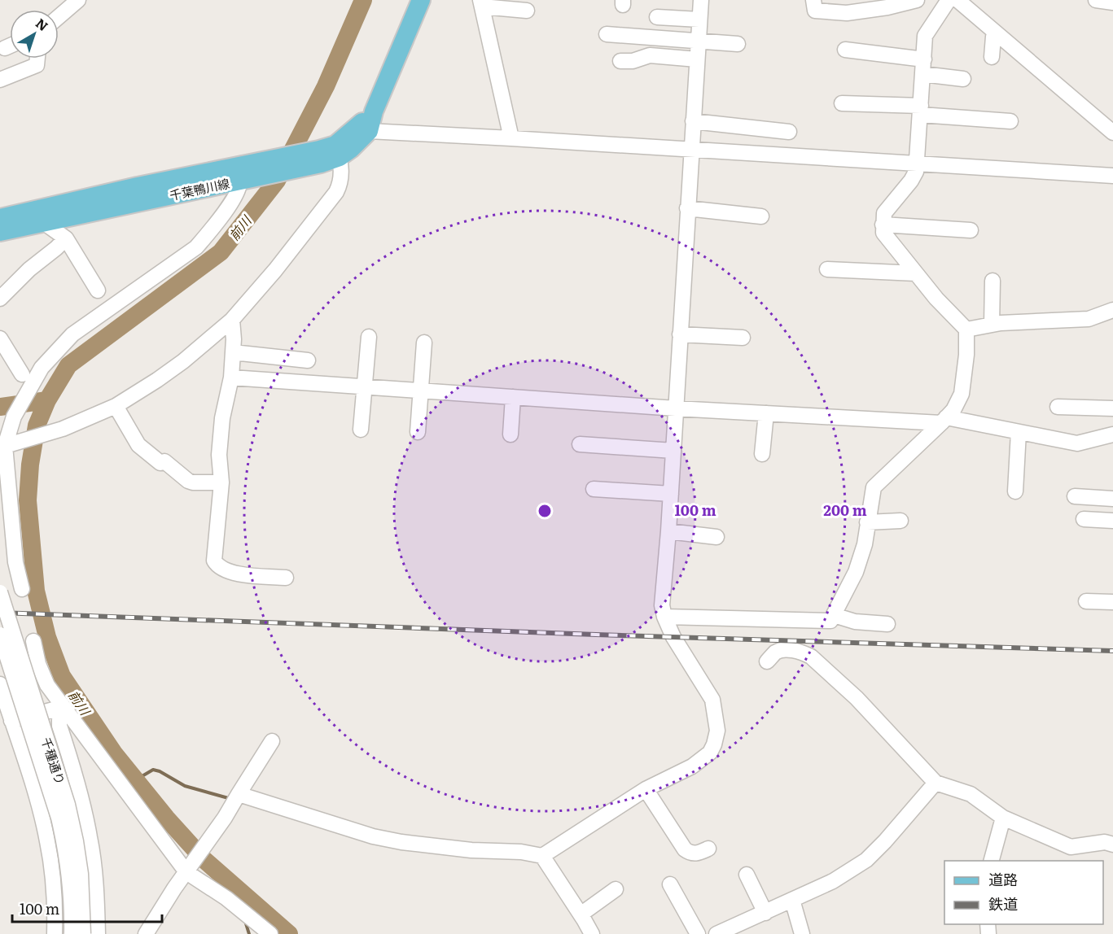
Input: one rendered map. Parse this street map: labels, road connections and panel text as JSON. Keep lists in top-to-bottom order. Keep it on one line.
{"streets":{"main road":["千葉鴨川線"],"street":["千種通り"]},"water":["前川"],"legend":["道路","鉄道"],"scale_bar":"100 m","north":"top right","rings":["100 m","200 m"]}
